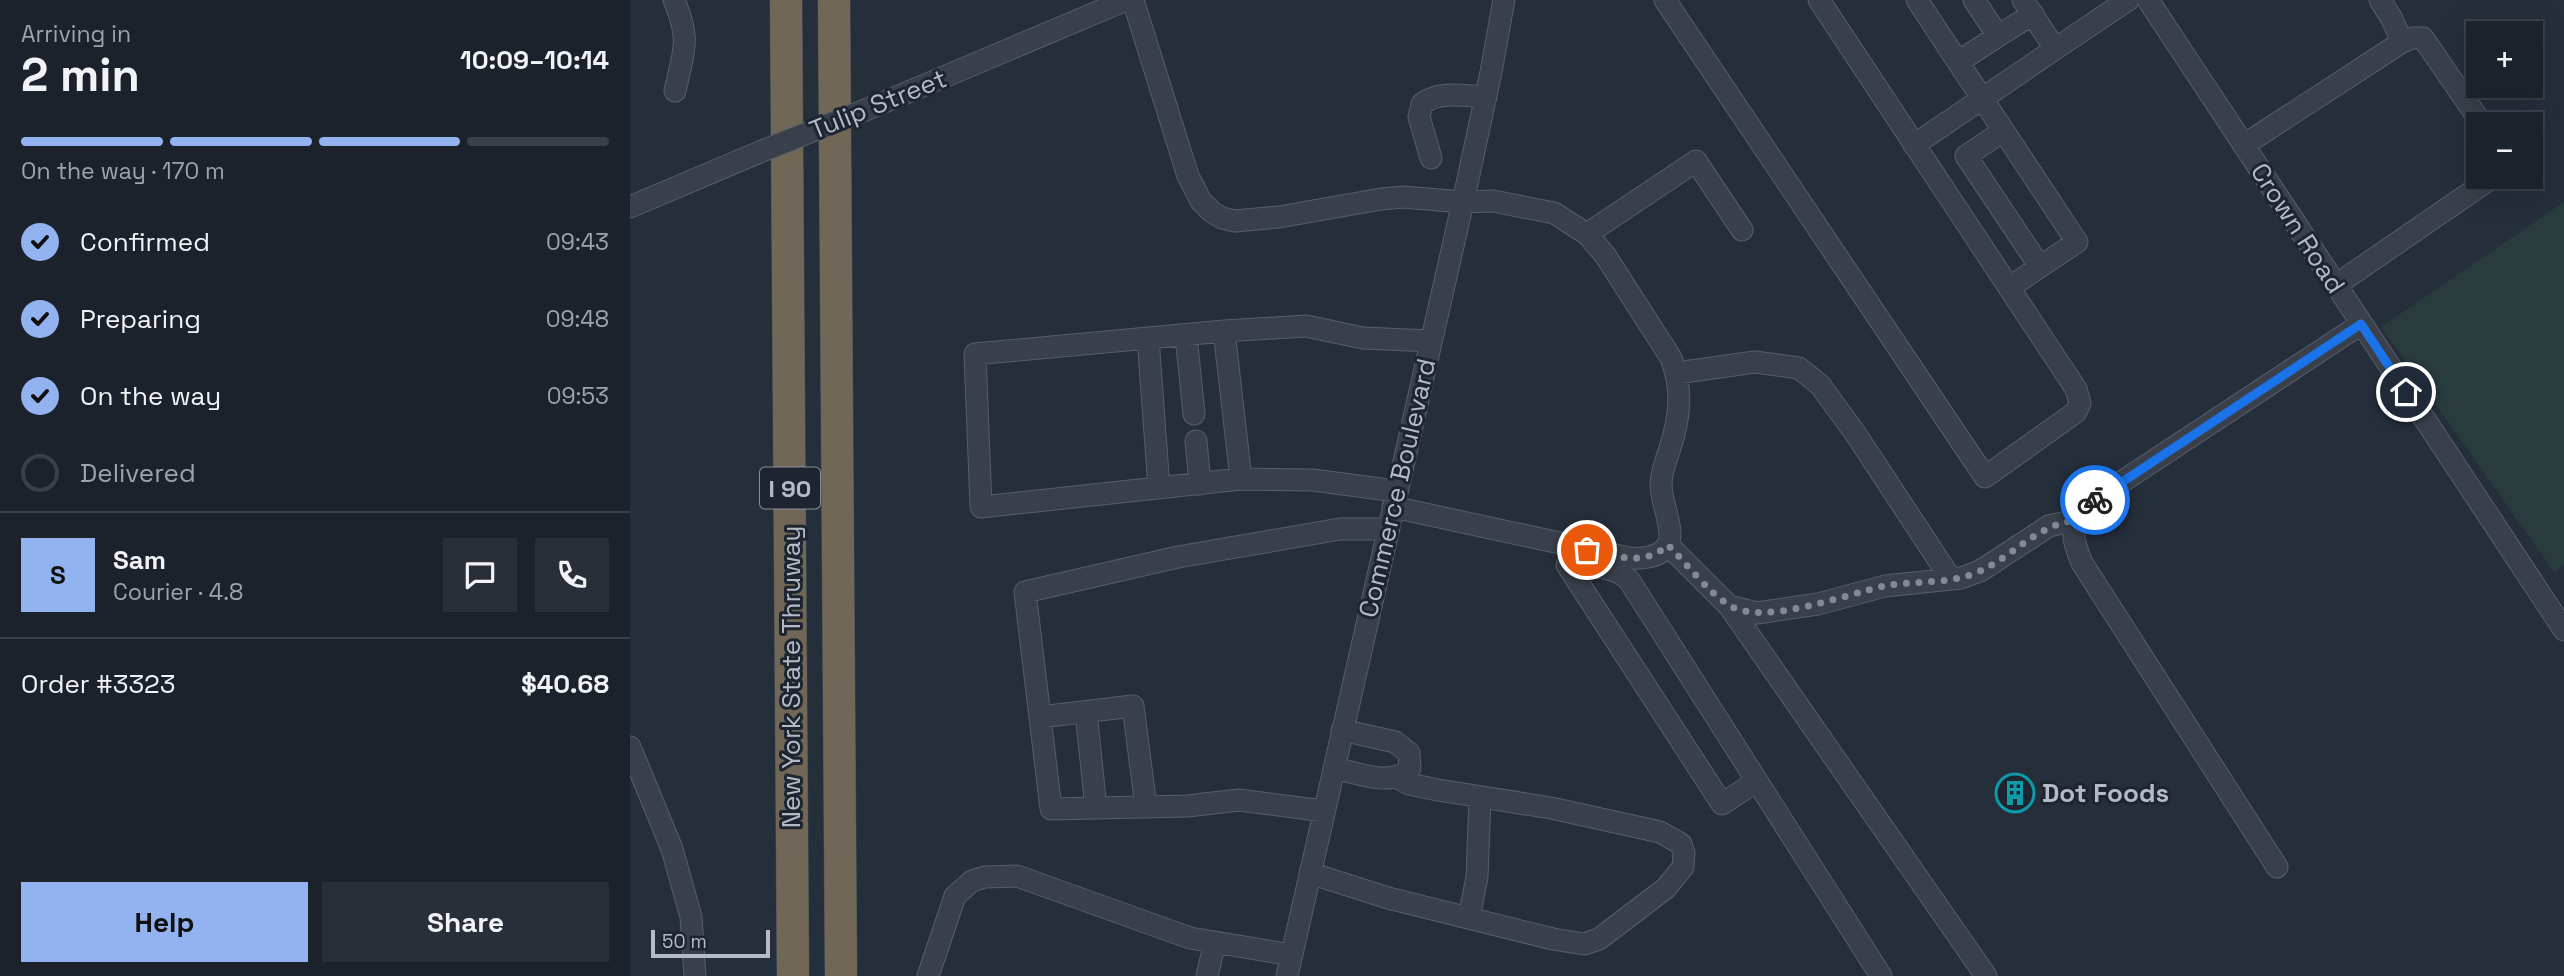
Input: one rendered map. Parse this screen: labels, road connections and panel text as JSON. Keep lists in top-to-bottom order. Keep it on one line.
{"streets":{"highway":["I 90","New York State Thruway"],"street":["Tulip Street","Crown Road","Commerce Boulevard"]},"places":{"building":["Dot Foods"]},"scale_bar":"50 m","page":{"heading":["2 min","Arriving in","10:09–10:14"],"panel":["Sam","Courier · 4.8","Order #3323","$40.68"],"map_buttons":["+","−"],"bar":"On the way · 170 m","list":[["Confirmed","09:43"],["Preparing","09:48"],["On the way","09:53"],"Delivered"],"round":"S","buttons":["Help","Share"],"scale":"50 m"}}
